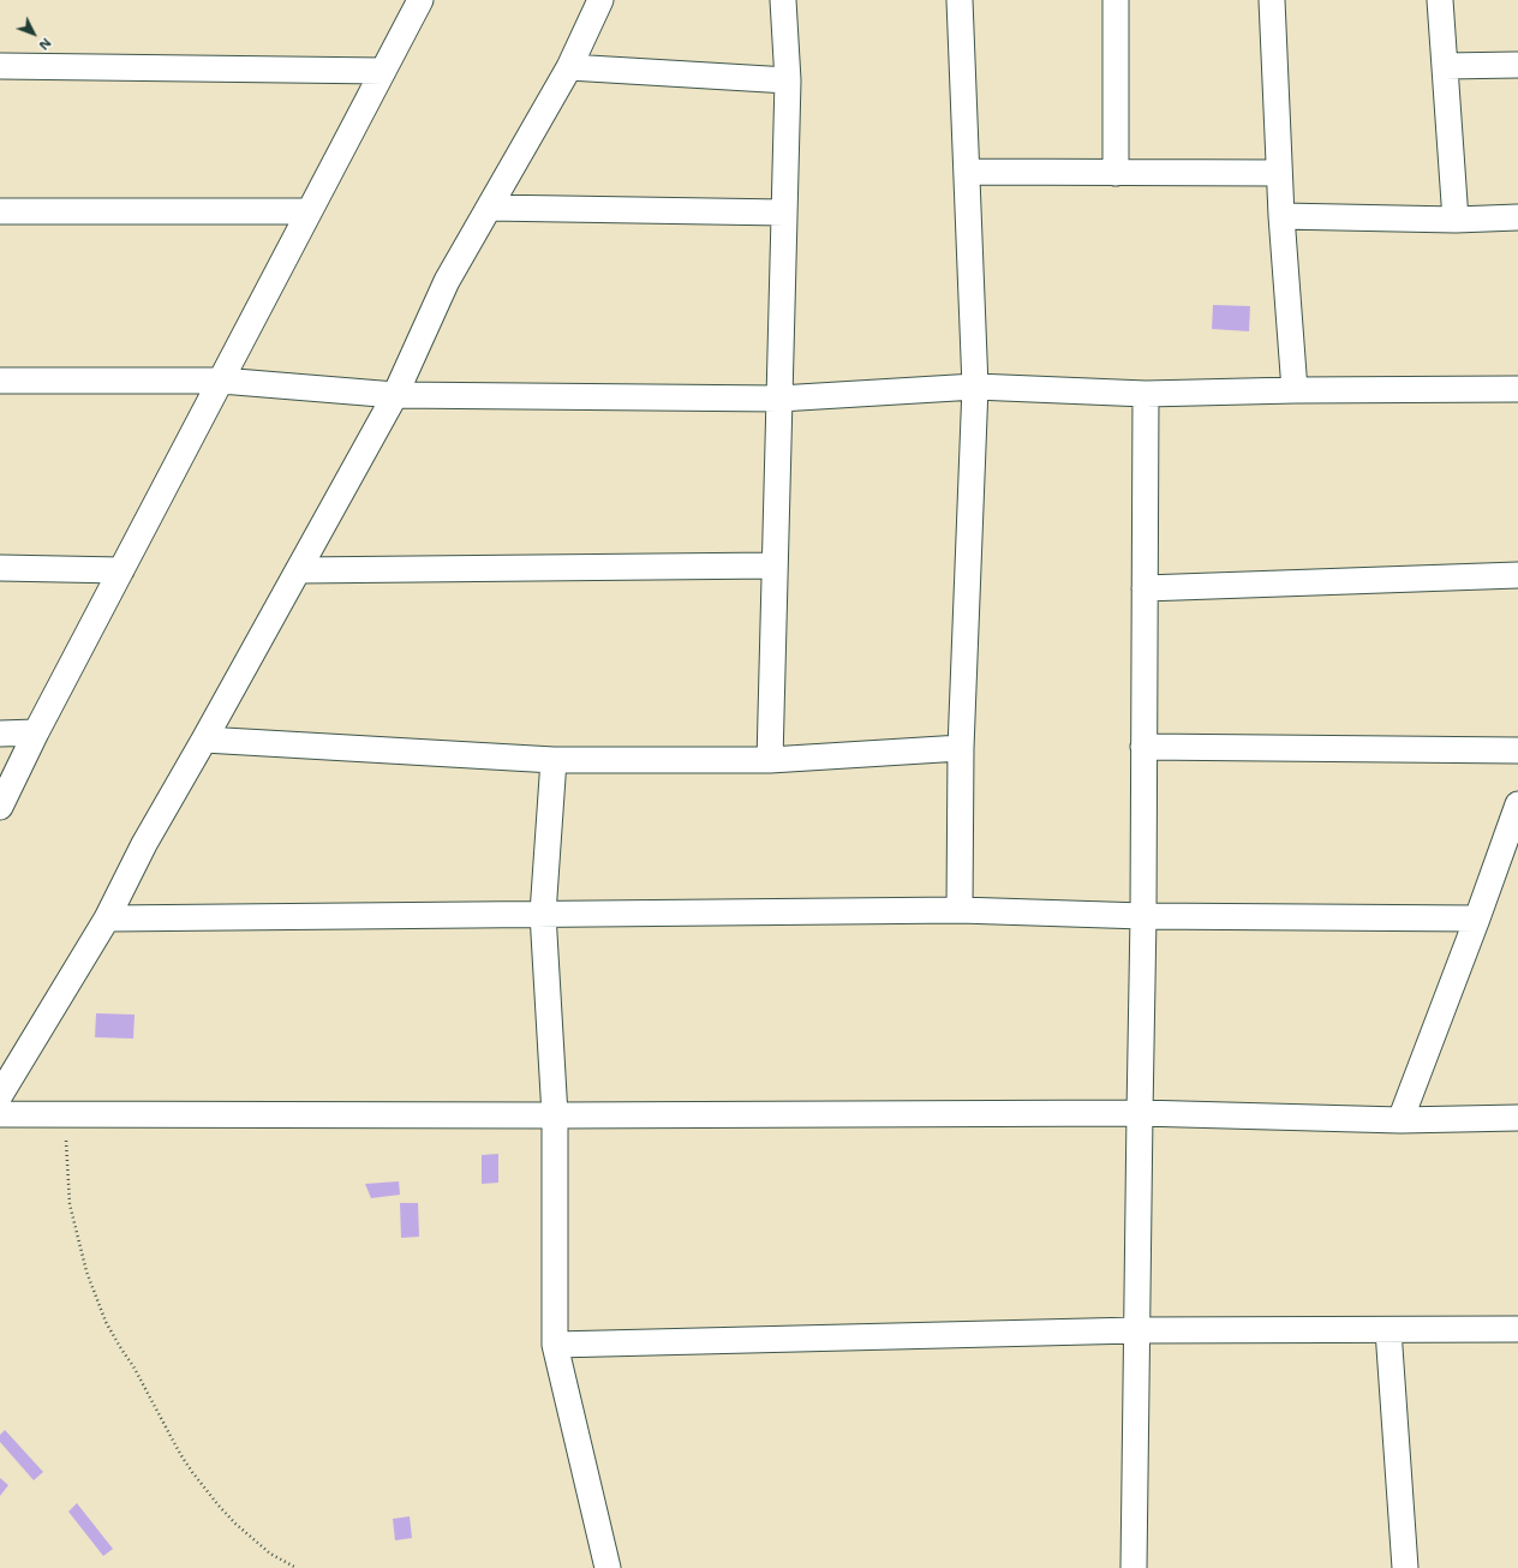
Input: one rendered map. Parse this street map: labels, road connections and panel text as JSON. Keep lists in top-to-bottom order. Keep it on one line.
{"north":"bottom right"}
